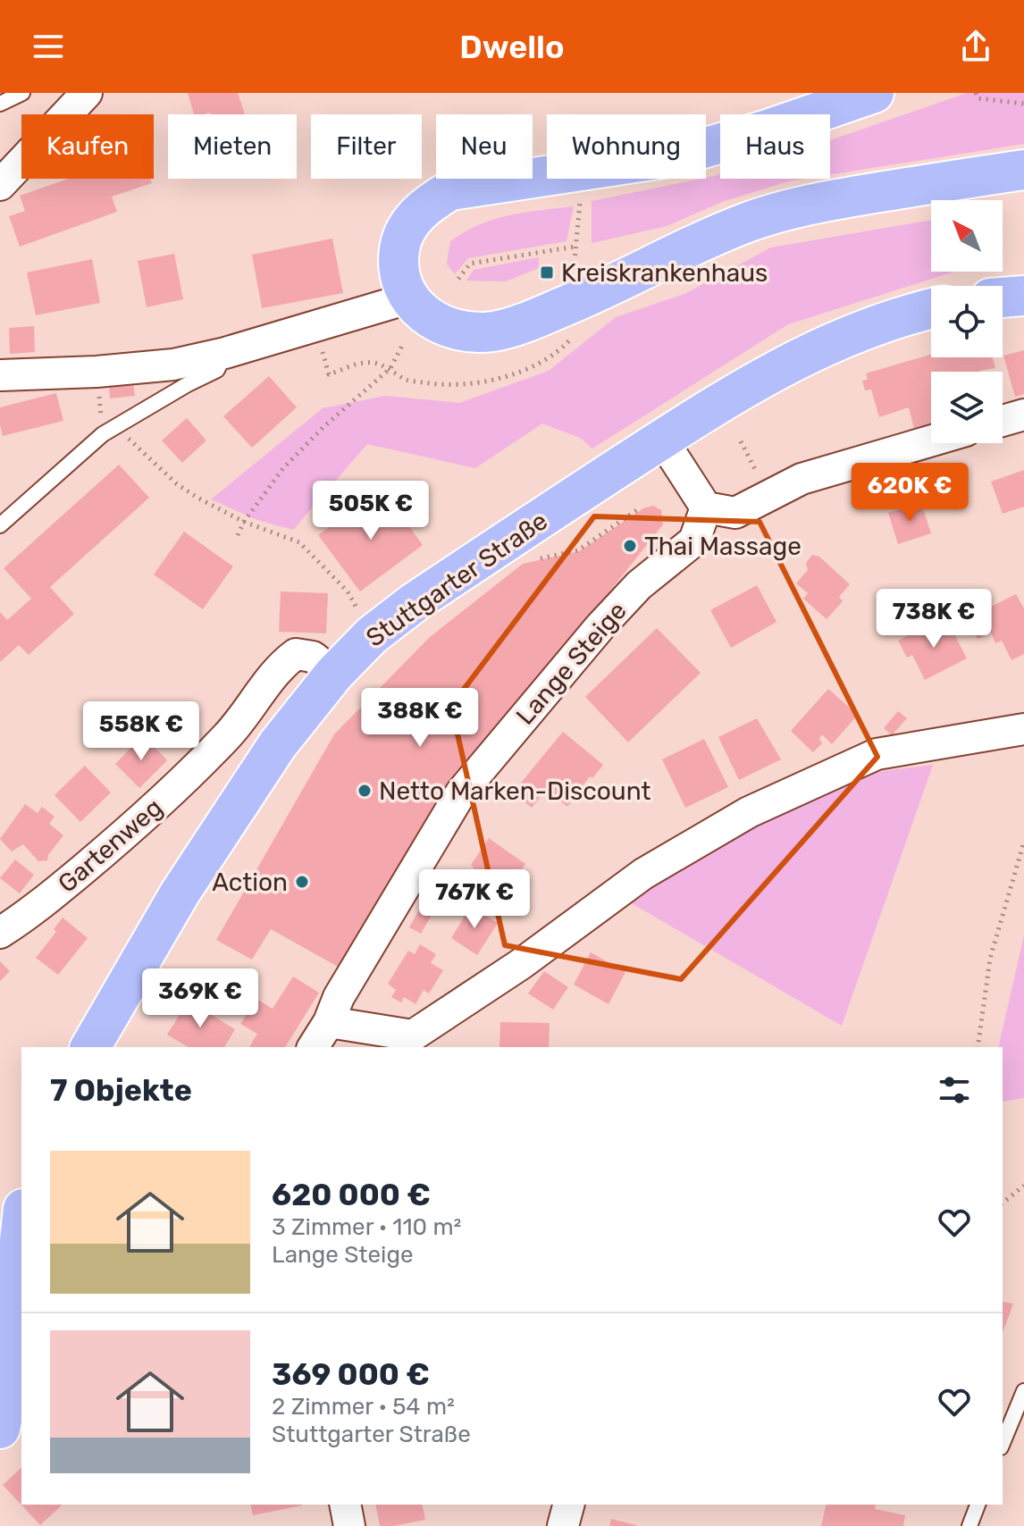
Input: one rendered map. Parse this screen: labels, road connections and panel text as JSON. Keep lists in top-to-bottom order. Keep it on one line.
{"streets":{"main road":["Stuttgarter Straße"],"street":["Lange Steige","Gartenweg"]},"crossings":[["Stuttgarter Straße","Gartenweg"]],"places":{"transit":["Kreiskrankenhaus"],"other":["Thai Massage","Netto Marken-Discount","Action"]},"north":"top left","page":{"header":"Dwello","chip":["Kaufen","Mieten","Filter","Neu","Wohnung","Haus"],"price":["620K €","505K €","738K €","388K €","558K €","767K €","369K €"],"heading":"7 Objekte","list":[{"name":"620 000 €","note":"3 Zimmer · 110 m² · Lange Steige"},{"name":"369 000 €","note":"2 Zimmer · 54 m² · Stuttgarter Straße"}]}}
